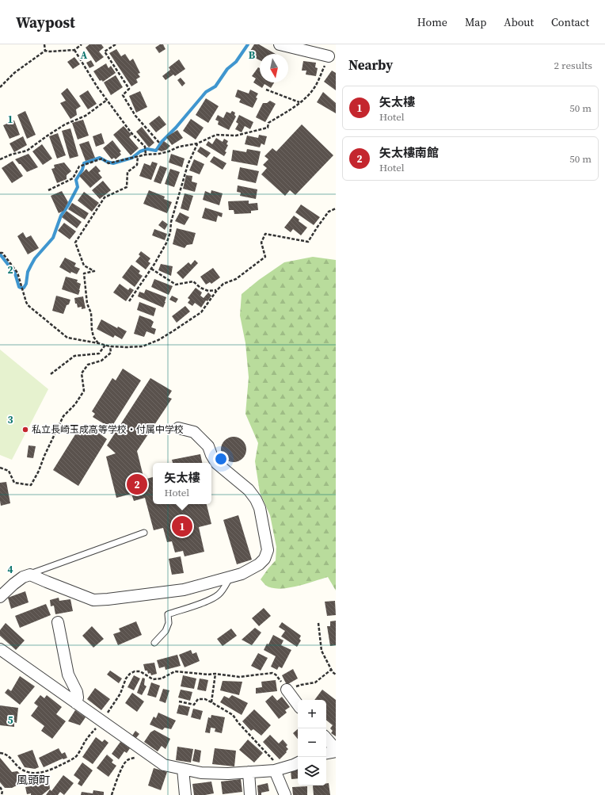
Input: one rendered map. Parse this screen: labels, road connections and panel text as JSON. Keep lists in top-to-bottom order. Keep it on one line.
{"districts":["風頭町"],"places":["私立長崎玉成高等学校・付属中学校"],"north":"bottom","page":{"header":"Waypost","nav":["Home","Map","About","Contact"],"heading":["Nearby","2 results"],"list":[{"mark":"1","name":"矢太樓","note":"Hotel","value":"50 m"},{"mark":"2","name":"矢太樓南館","note":"Hotel","value":"50 m"}],"popup":["矢太樓","Hotel"],"pins":["2","1"],"map_buttons":["+","−"]},"grid":{"columns":["A","B"],"rows":["1","2","3","4","5"]}}
